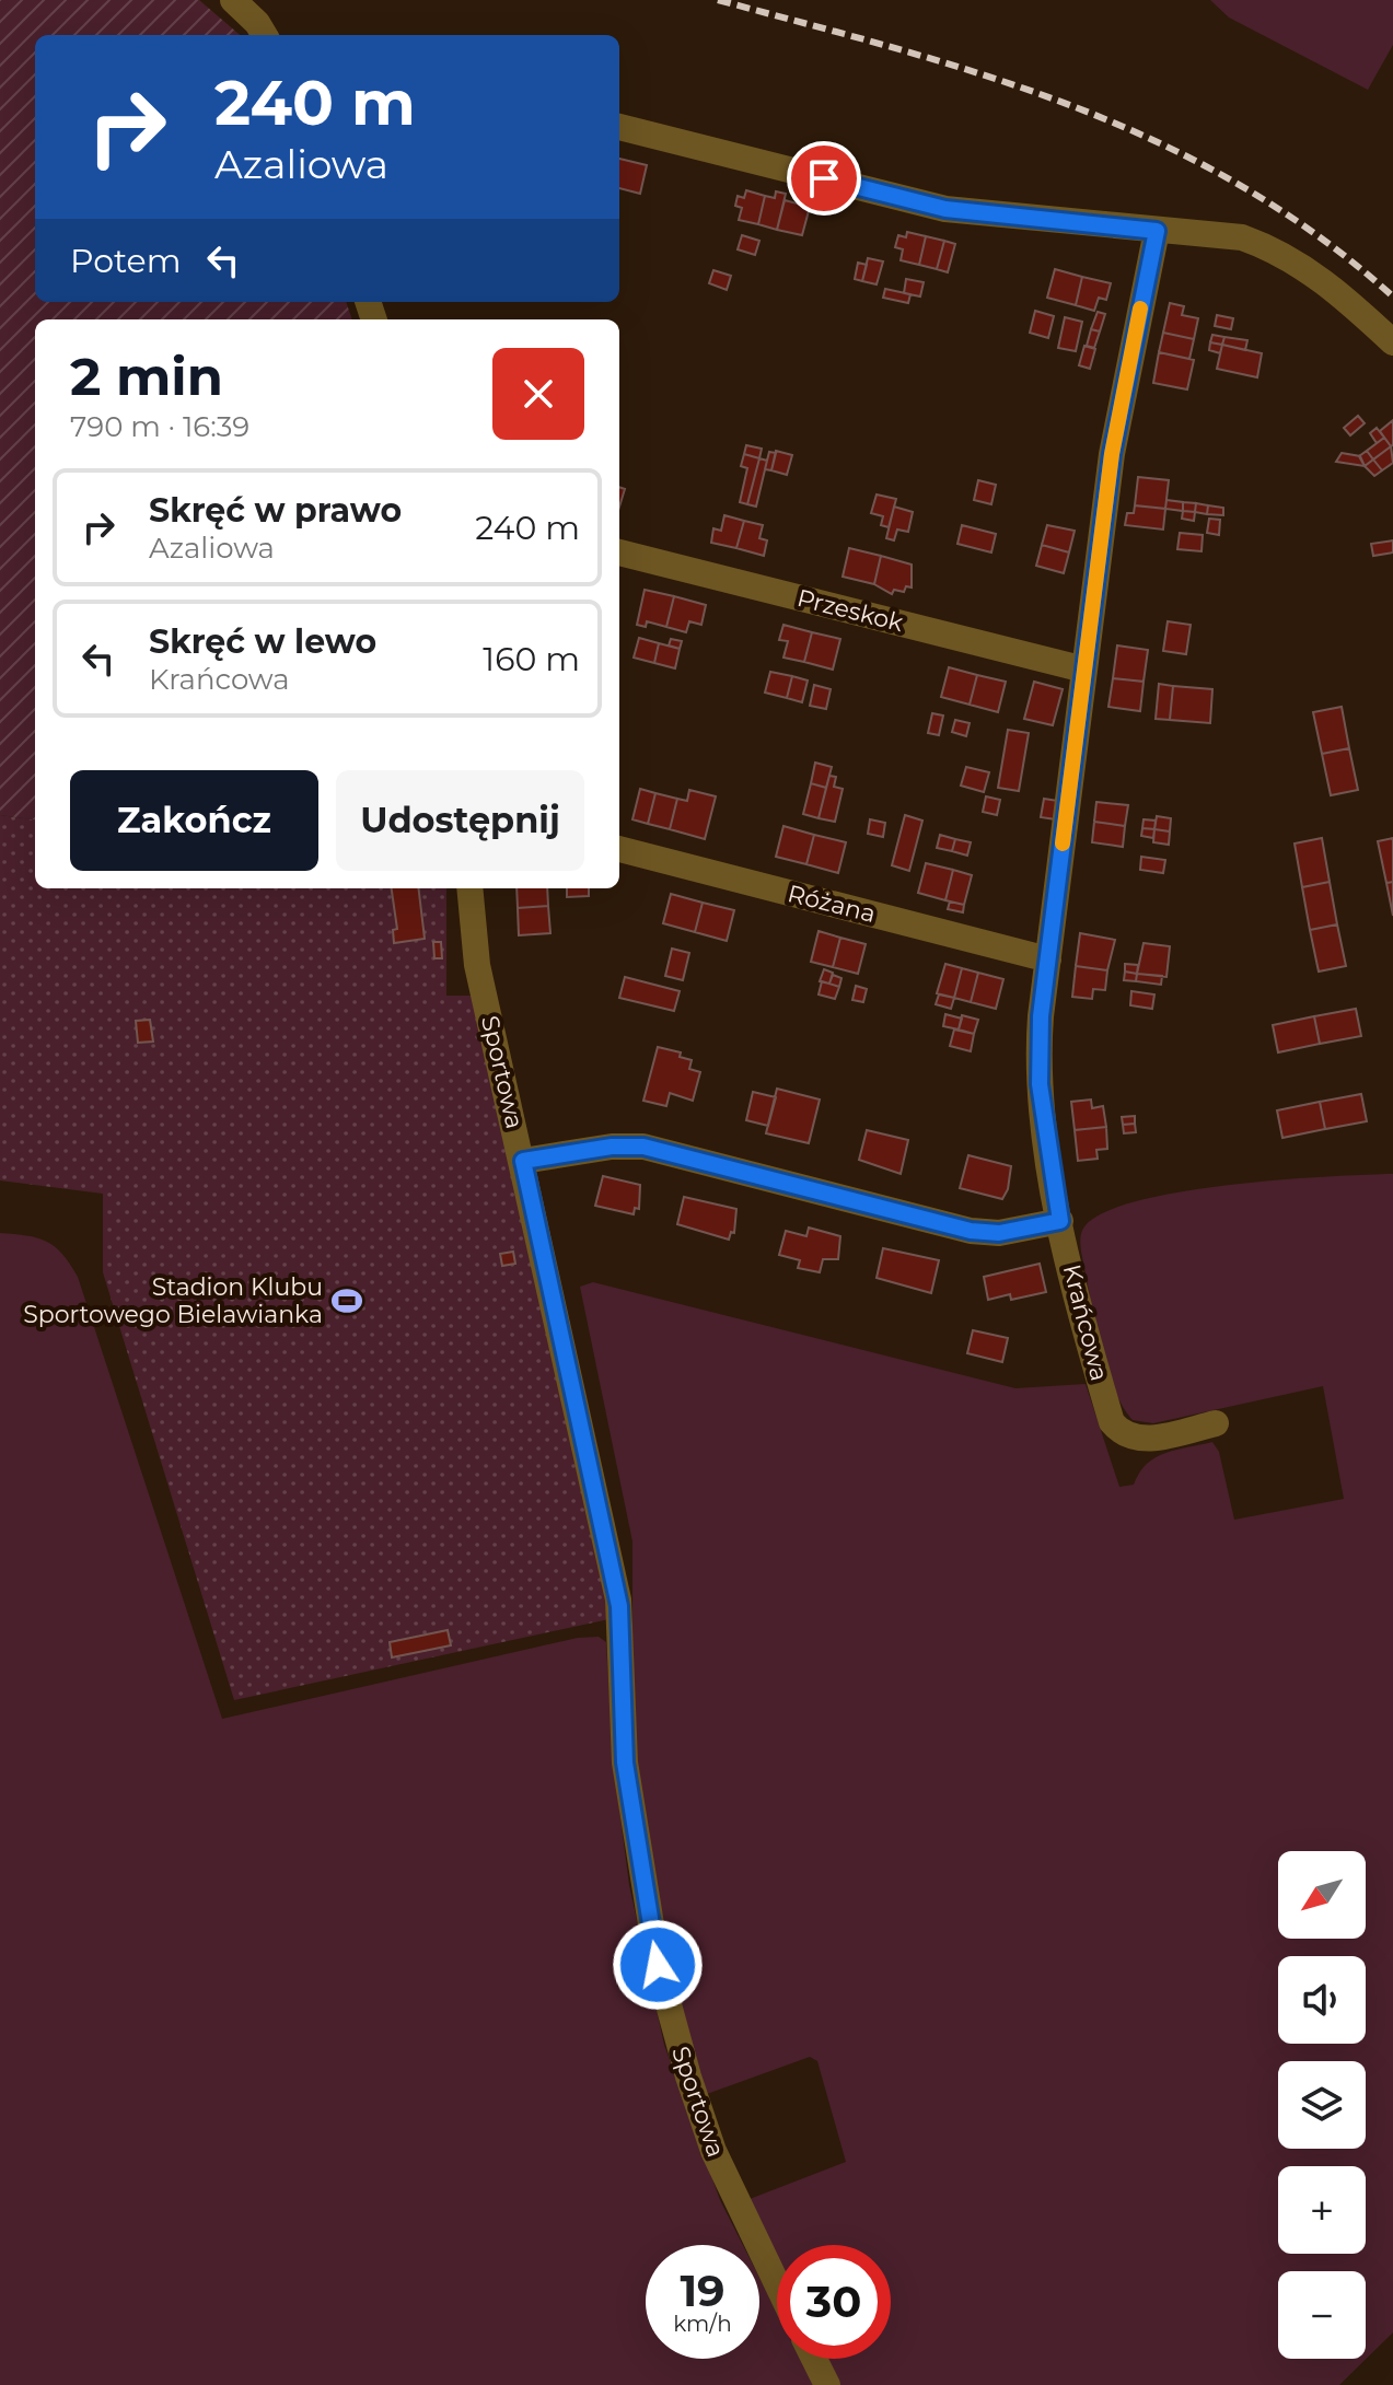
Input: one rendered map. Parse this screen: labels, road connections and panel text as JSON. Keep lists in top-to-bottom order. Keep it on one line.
{"streets":{"street":["Przeskok","Różana","Sportowa","Krańcowa"]},"crossings":[["Przeskok","Krańcowa"],["Różana","Krańcowa"]],"places":{"sports":["Stadion Klubu Sportowego Bielawianka"]},"north":"bottom left","page":{"turn":["240 m","Azaliowa"],"then":"Potem","heading":["2 min","790 m · 16:39"],"list":[{"name":"Skręć w prawo","note":"Azaliowa","value":"240 m"},{"name":"Skręć w lewo","note":"Krańcowa","value":"160 m"}],"buttons":["Zakończ","Udostępnij"],"map_buttons":["+","−"],"speed":"19 km/h","limit":"30"}}
